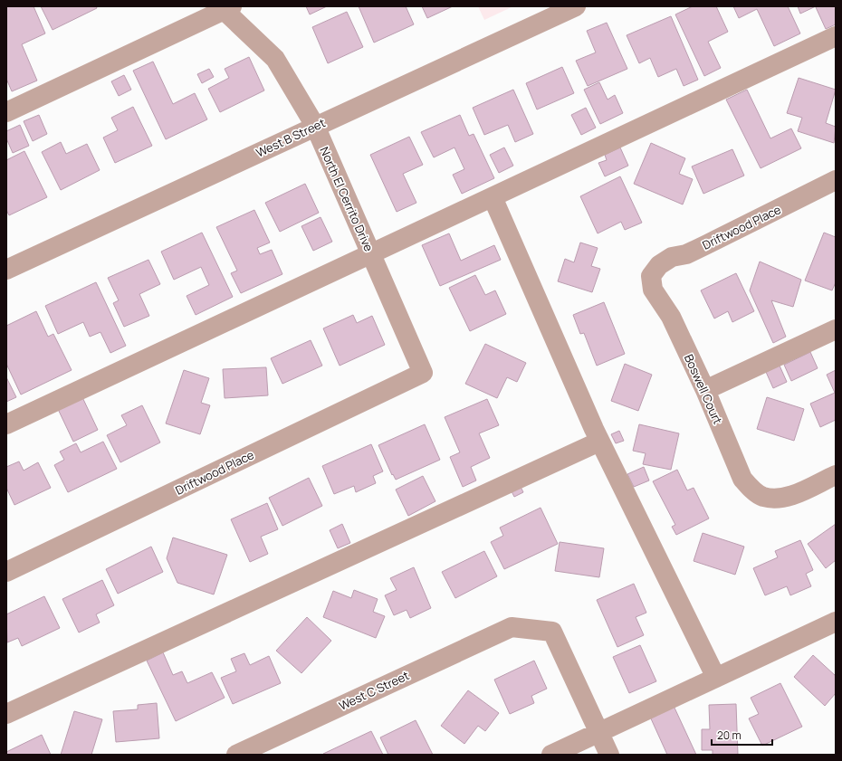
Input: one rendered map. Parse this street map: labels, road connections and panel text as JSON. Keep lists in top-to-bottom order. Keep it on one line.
{"streets":{"street":["West B Street","North El Cerrito Drive","Driftwood Place","Boswell Court","West C Street"]},"crossings":[["West B Street","North El Cerrito Drive"],["North El Cerrito Drive","Driftwood Place"],["Driftwood Place","Boswell Court"]],"scale_bar":"20 m"}
